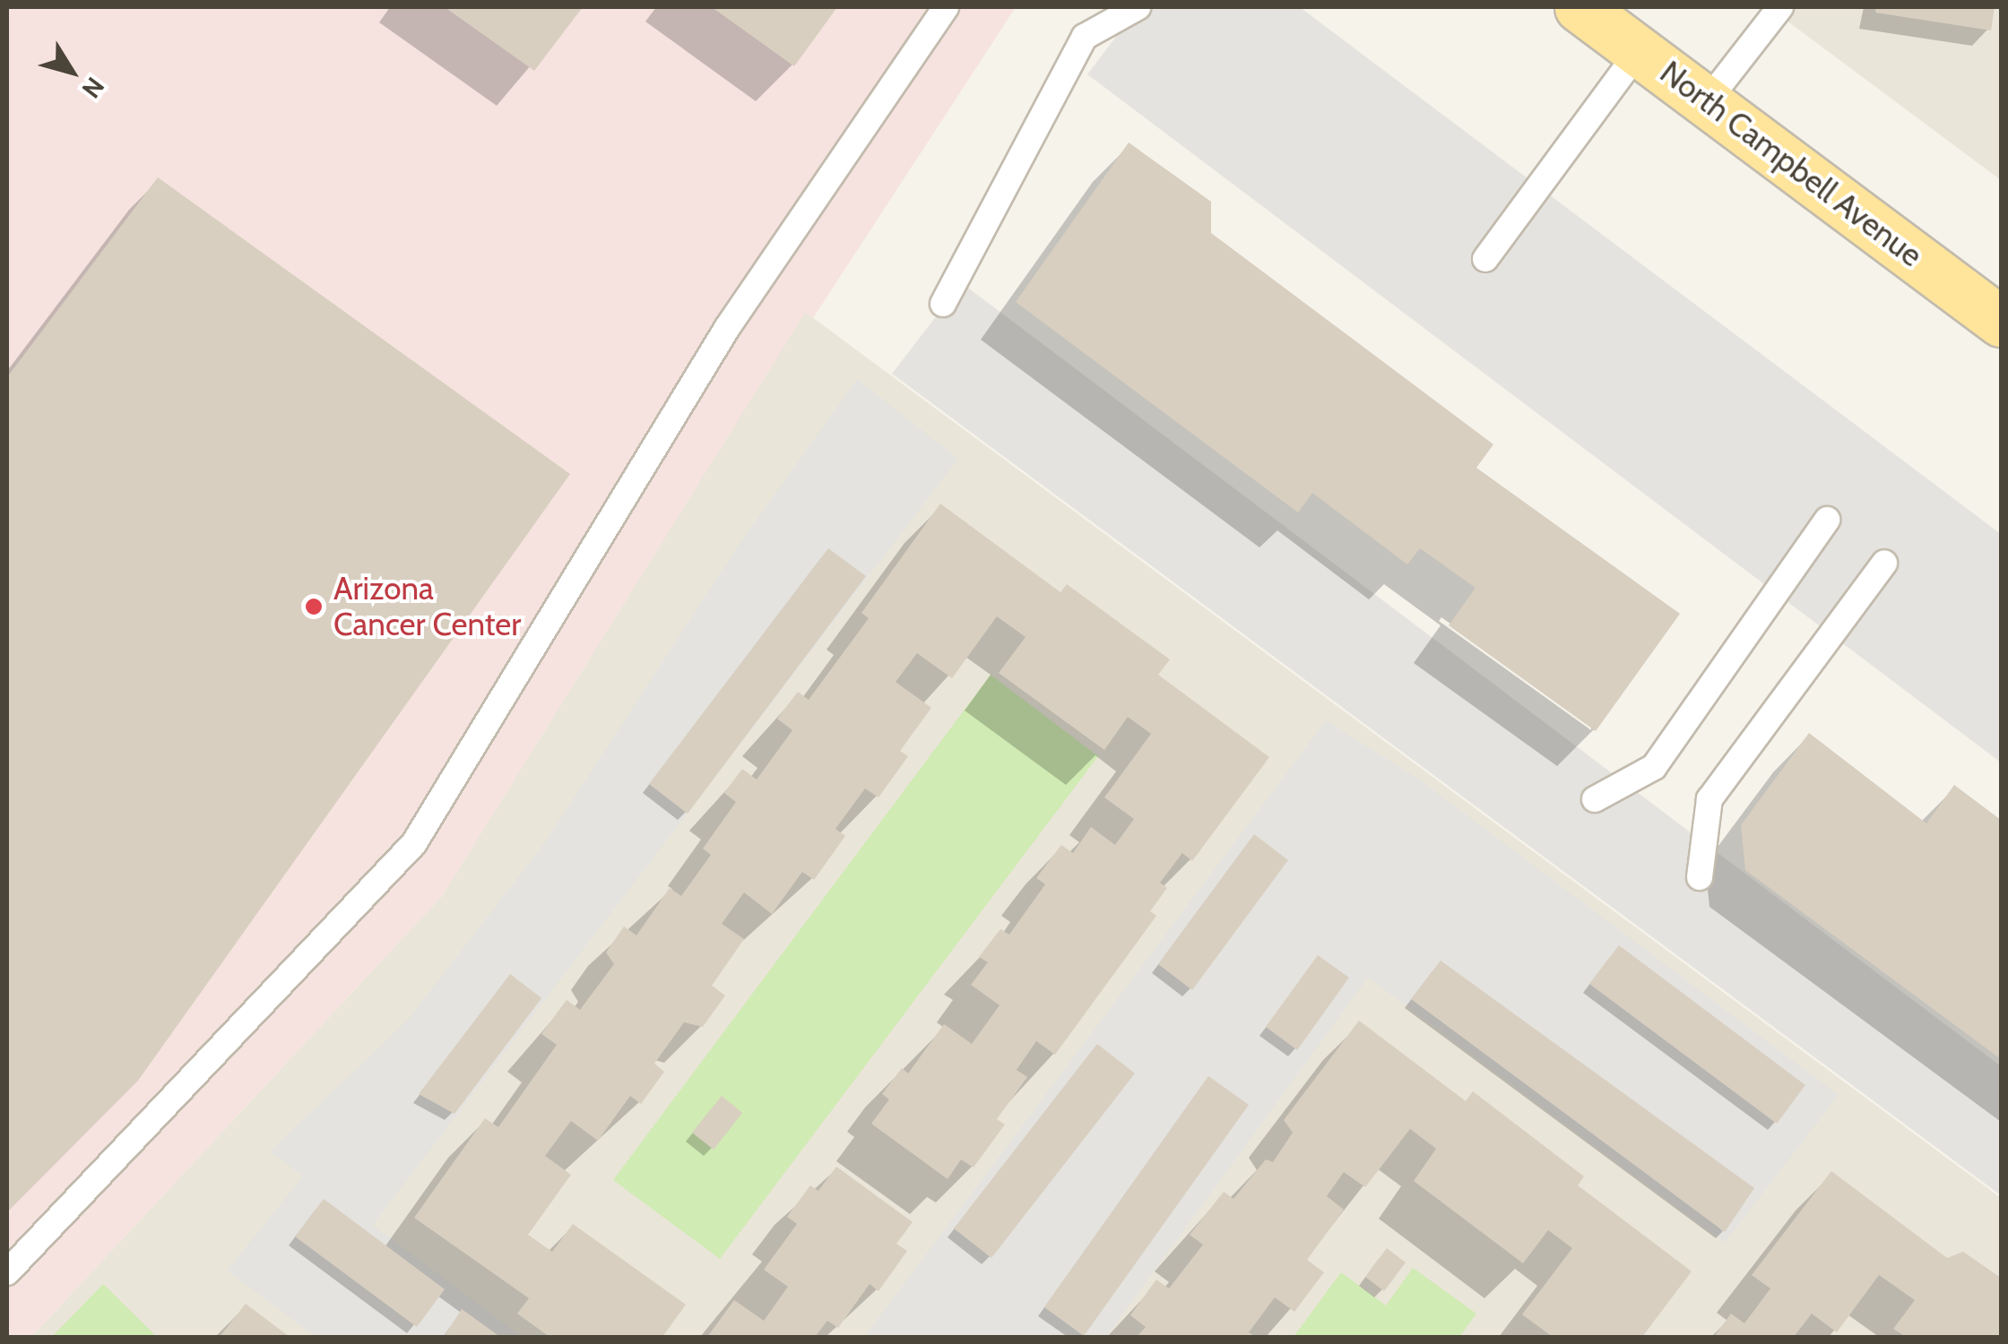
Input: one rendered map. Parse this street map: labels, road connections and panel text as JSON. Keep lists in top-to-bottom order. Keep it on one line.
{"streets":{"main road":["North Campbell Avenue"]},"places":["Arizona Cancer Center"],"north":"bottom right"}
